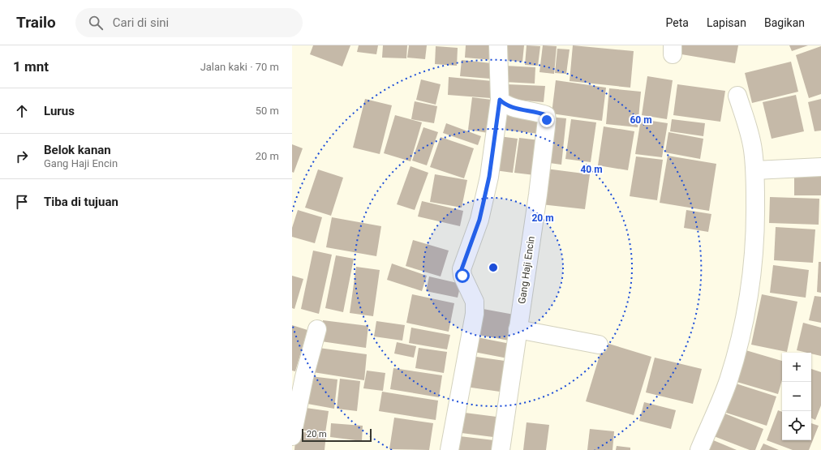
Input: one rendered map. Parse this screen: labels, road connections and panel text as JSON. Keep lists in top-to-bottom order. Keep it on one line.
{"streets":{"street":["Gang Haji Encin"]},"scale_bar":"20 m","page":{"header":"Trailo","search":"Cari di sini","nav":["Peta","Lapisan","Bagikan"],"heading":["1 mnt","Jalan kaki · 70 m"],"list":[["Lurus","50 m"],["Belok kanan","Gang Haji Encin","20 m"],"Tiba di tujuan"],"map_buttons":["+","−"],"scale":"20 m"},"rings":["60 m","40 m","20 m"]}
